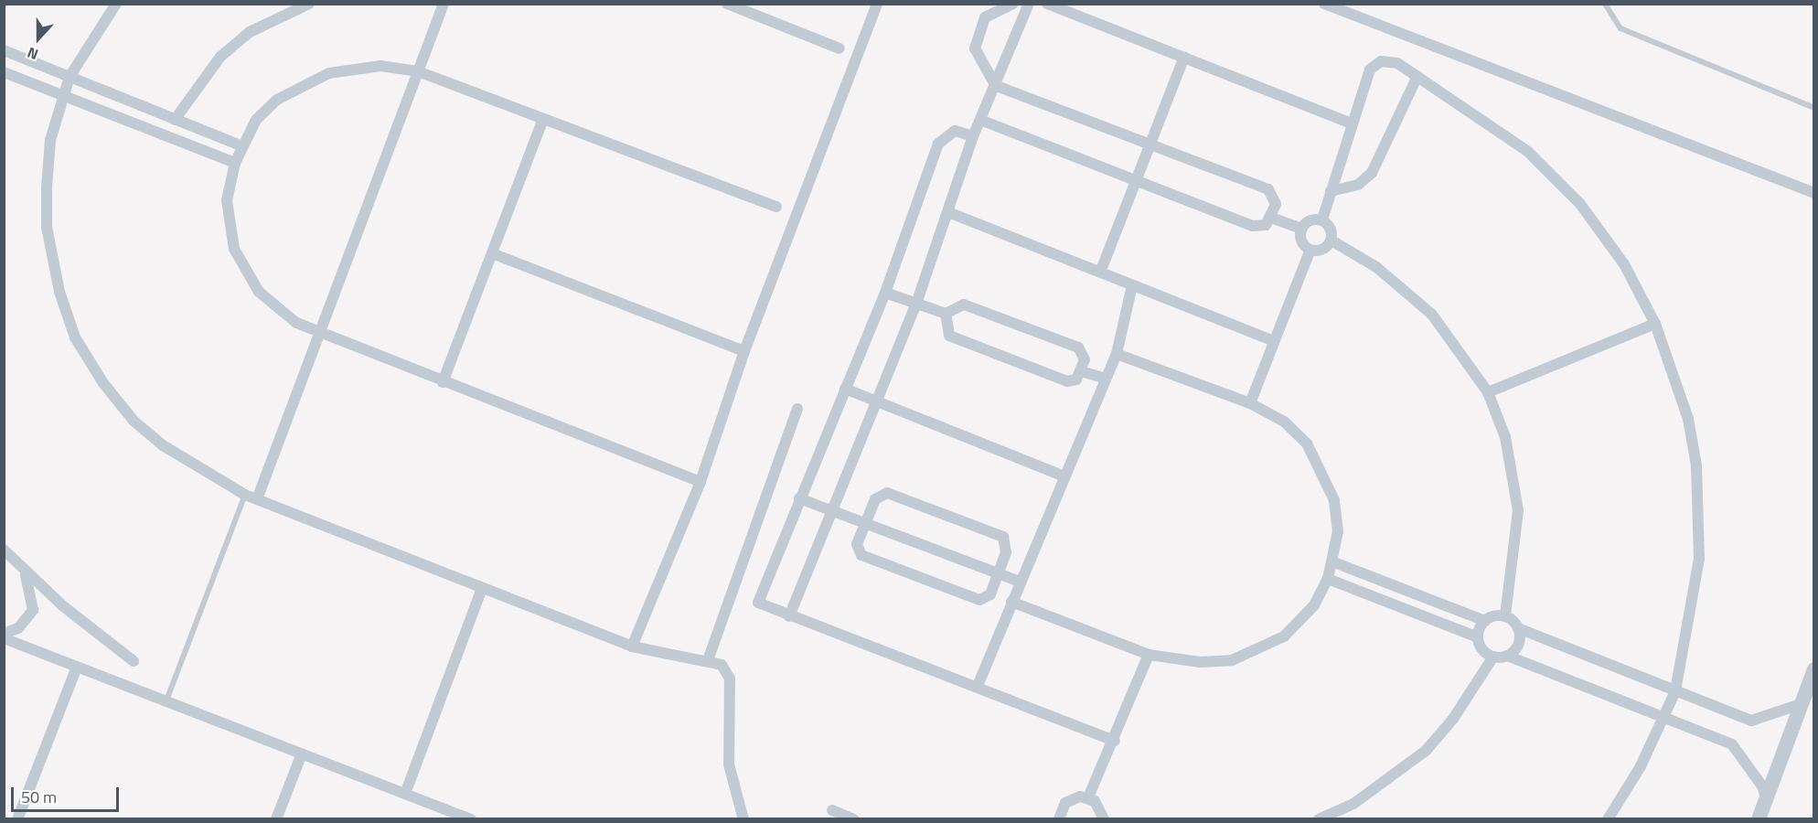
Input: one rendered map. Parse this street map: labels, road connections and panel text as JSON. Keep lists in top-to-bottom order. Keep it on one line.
{"scale_bar":"50 m","north":"bottom"}
